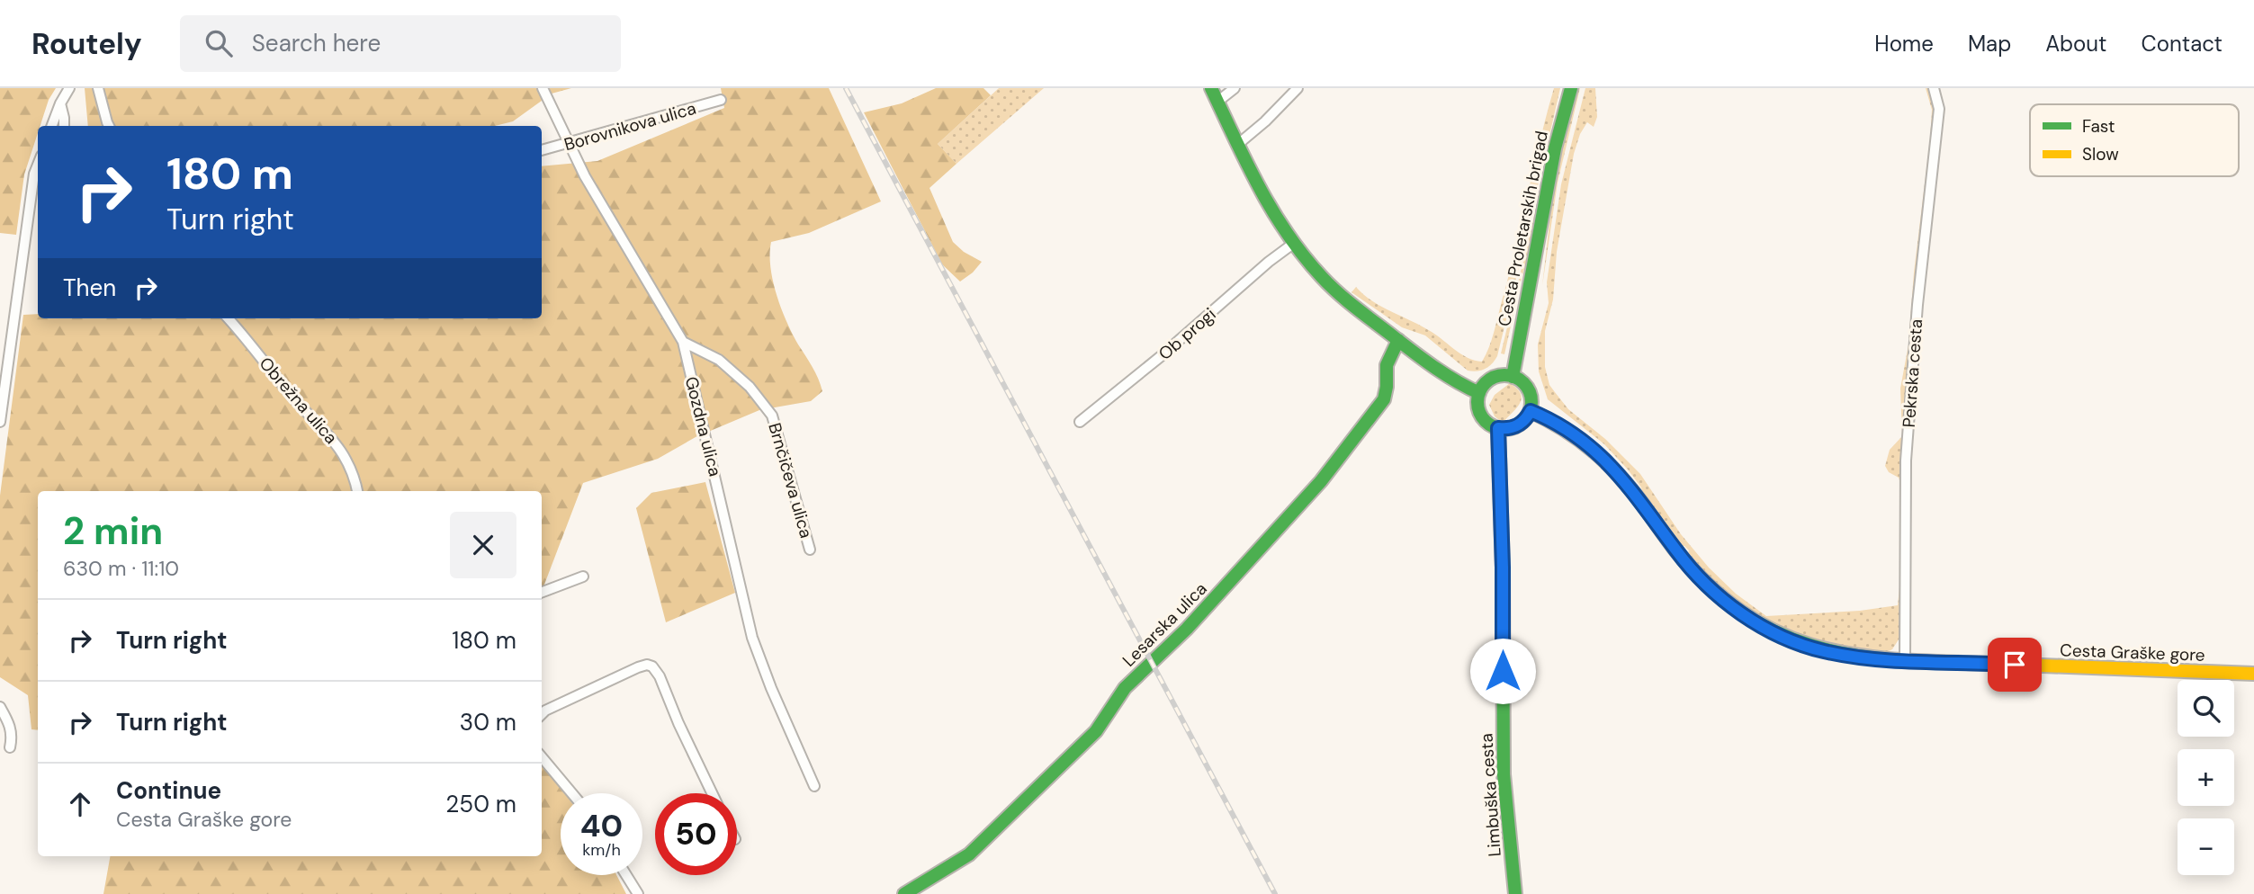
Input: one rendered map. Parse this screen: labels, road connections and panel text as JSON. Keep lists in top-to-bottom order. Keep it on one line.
{"streets":{"street":["Borovnikova ulica","Cesta Proletarskih brigad","Ob progi","Pekrska cesta","Obrežna ulica","Gozdna ulica","Brnčičeva ulica","Lesarska ulica","Cesta Graške gore","Limbuška cesta"]},"crossings":[["Borovnikova ulica","Gozdna ulica"],["Cesta Proletarskih brigad","Cesta Graške gore"],["Cesta Proletarskih brigad","Limbuška cesta"],["Pekrska cesta","Cesta Graške gore"],["Gozdna ulica","Brnčičeva ulica"],["Cesta Graške gore","Limbuška cesta"]],"legend":["Fast","Slow"],"page":{"header":"Routely","search":"Search here","nav":["Home","Map","About","Contact"],"turn":["180 m","Turn right"],"then":"Then","heading":["2 min","630 m · 11:10"],"list":[{"name":"Turn right","value":"180 m"},{"name":"Turn right","value":"30 m"},{"name":"Continue","note":"Cesta Graške gore","value":"250 m"}],"map_buttons":["+","−"],"speed":"40 km/h","limit":"50"}}
